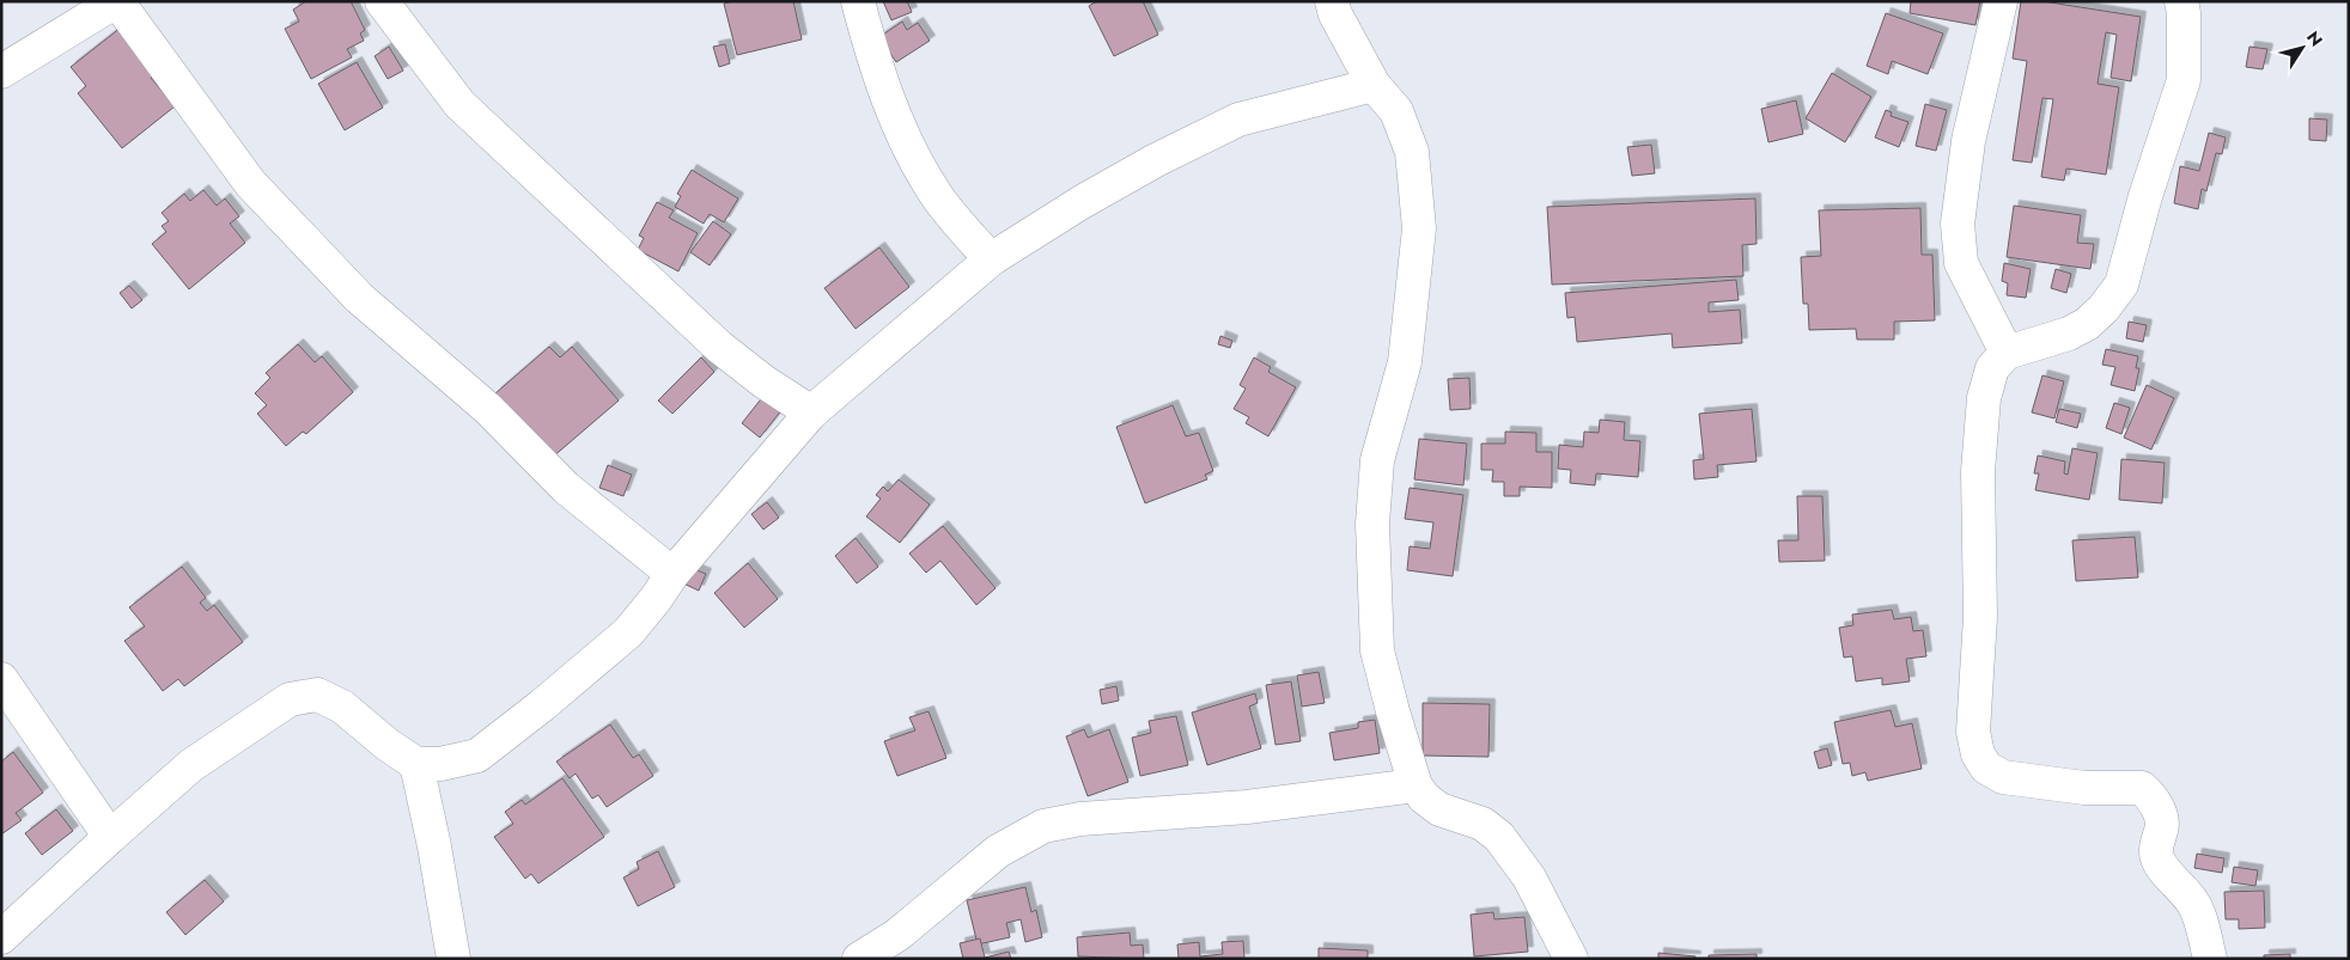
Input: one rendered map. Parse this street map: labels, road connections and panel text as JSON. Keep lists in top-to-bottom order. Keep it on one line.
{"north":"top right"}
